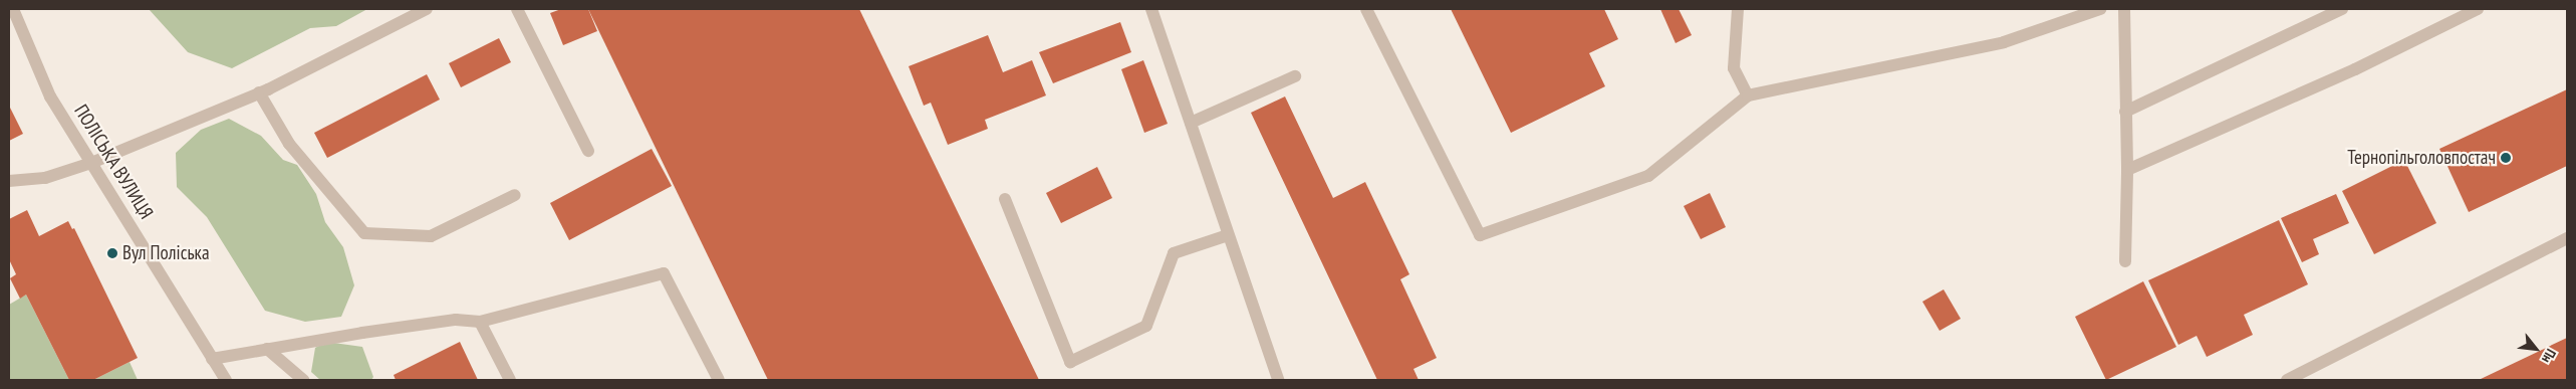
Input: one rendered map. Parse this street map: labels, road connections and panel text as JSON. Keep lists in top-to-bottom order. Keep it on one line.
{"streets":{"street":["ПОЛІСЬКА ВУЛИЦЯ"]},"places":["Тернопільголовпостач","Вул Поліська"],"north":"bottom right"}
